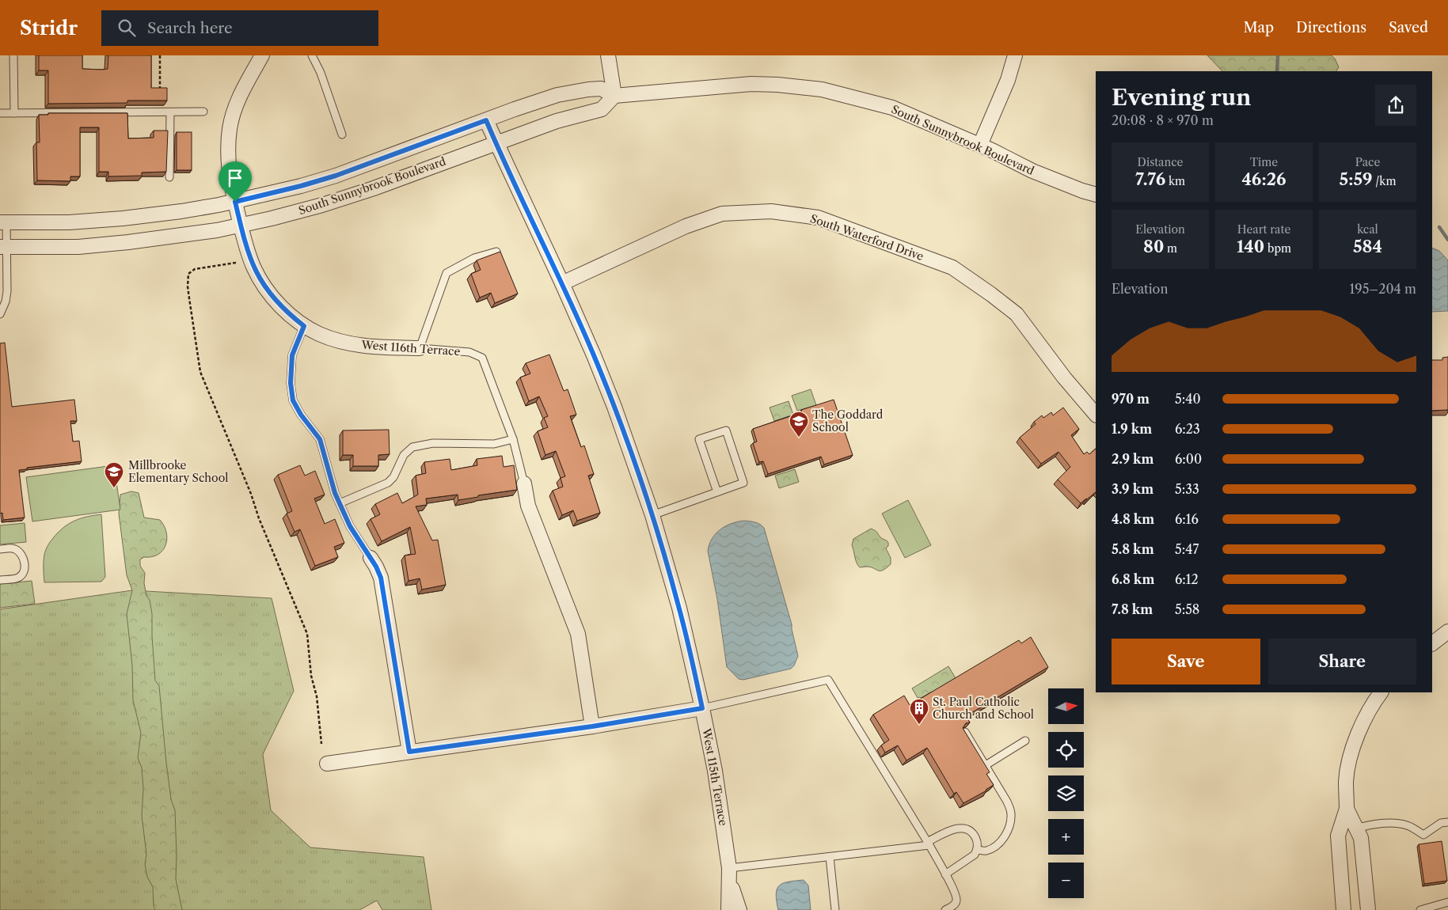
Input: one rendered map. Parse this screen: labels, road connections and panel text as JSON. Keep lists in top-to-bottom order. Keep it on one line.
{"streets":{"street":["South Sunnybrook Boulevard","South Waterford Drive","West 116th Terrace","West 115th Terrace"]},"crossings":[["South Sunnybrook Boulevard","West 116th Terrace"],["South Sunnybrook Boulevard","West 115th Terrace"],["South Waterford Drive","West 115th Terrace"]],"places":{"school or university":["The Goddard School","Millbrooke Elementary School"],"building":["St. Paul Catholic Church and School"]},"north":"right","page":{"header":"Stridr","search":"Search here","nav":["Map","Directions","Saved"],"heading":["Evening run","20:08 · 8 × 970 m"],"stats":[["Distance","7.76 km"],["Time","46:26"],["Pace","5:59 /km"],["Elevation","80 m"],["Heart rate","140 bpm"],["kcal","584"]],"chart":["Elevation","195–204 m"],"list":[{"name":"970 m","note":"5:40"},{"name":"1.9 km","note":"6:23"},{"name":"2.9 km","note":"6:00"},{"name":"3.9 km","note":"5:33"},{"name":"4.8 km","note":"6:16"},{"name":"5.8 km","note":"5:47"},{"name":"6.8 km","note":"6:12"},{"name":"7.8 km","note":"5:58"}],"buttons":["Save","Share"],"map_buttons":["+","−"]}}
